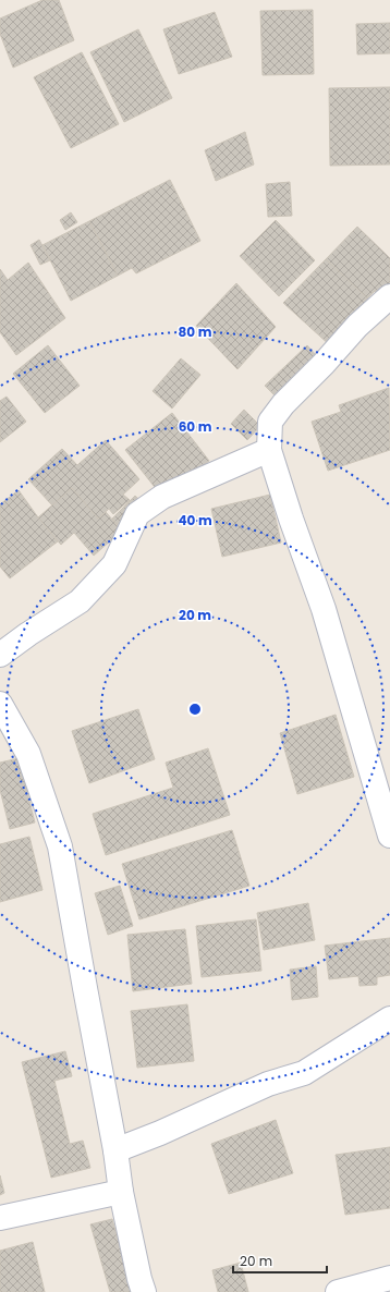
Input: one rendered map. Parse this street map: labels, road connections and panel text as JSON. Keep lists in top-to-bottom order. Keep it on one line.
{"scale_bar":"20 m","rings":["80 m","60 m","40 m","20 m"]}
